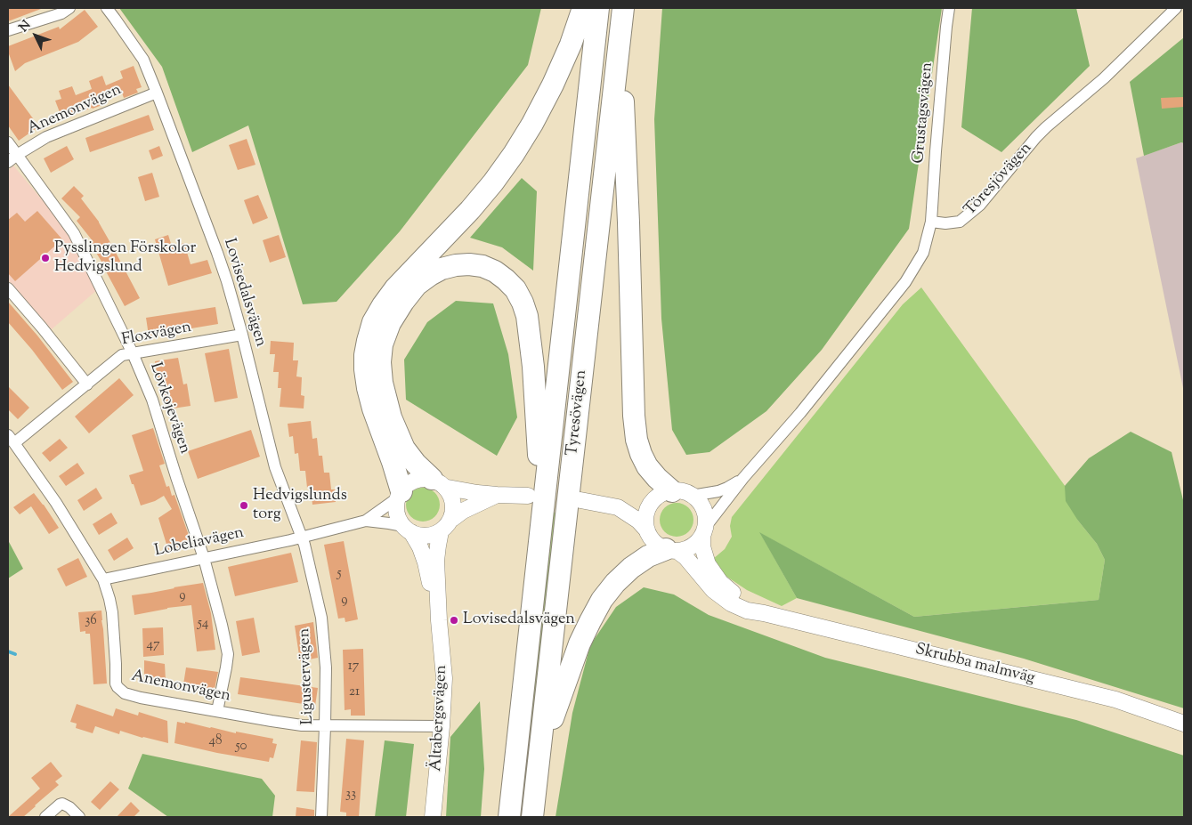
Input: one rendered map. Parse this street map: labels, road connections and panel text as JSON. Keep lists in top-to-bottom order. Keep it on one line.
{"streets":{"highway":["Tyresövägen"],"street":["Anemonvägen","Grustagsvägen","Töresjövägen","Lovisedalsvägen","Floxvägen","Lövkojevägen","Lobeliavägen","Skrubba malmväg","Ligustervägen","Ältabergsvägen"]},"crossings":[["Anemonvägen","Lovisedalsvägen"],["Anemonvägen","Floxvägen"],["Anemonvägen","Lövkojevägen"],["Anemonvägen","Lobeliavägen"],["Anemonvägen","Ligustervägen"],["Anemonvägen","Ältabergsvägen"],["Grustagsvägen","Töresjövägen"],["Lovisedalsvägen","Floxvägen"],["Lovisedalsvägen","Lobeliavägen"],["Lovisedalsvägen","Ligustervägen"],["Floxvägen","Lövkojevägen"],["Lövkojevägen","Lobeliavägen"],["Lobeliavägen","Ligustervägen"]],"places":["Pysslingen Förskolor Hedvigslund","Hedvigslunds torg","Lovisedalsvägen"],"house_numbers":["5","9","9","36","54","47","17","21","48","50","33"],"north":"top left"}
